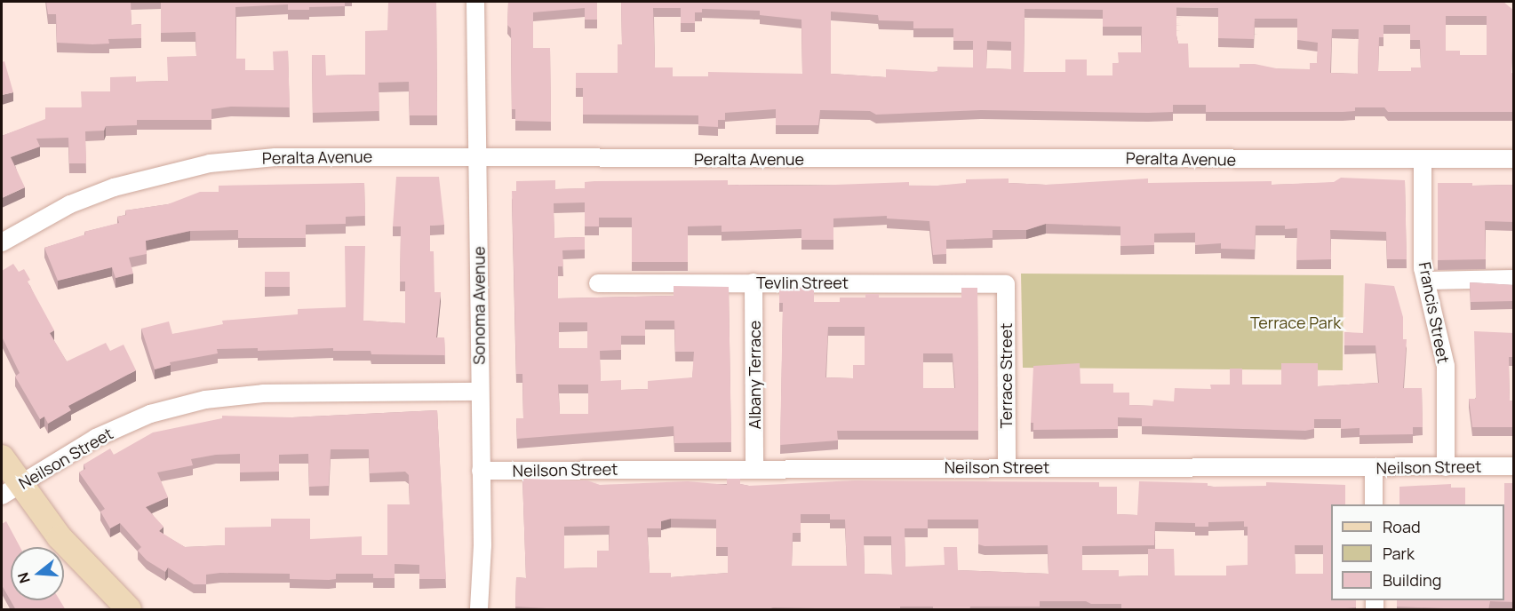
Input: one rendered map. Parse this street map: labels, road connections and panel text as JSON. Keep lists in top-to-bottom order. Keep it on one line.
{"streets":{"street":["Peralta Avenue","Tevlin Street","Sonoma Avenue","Francis Street","Albany Terrace","Terrace Street","Neilson Street"]},"crossings":[["Peralta Avenue","Sonoma Avenue"],["Peralta Avenue","Francis Street"],["Tevlin Street","Albany Terrace"],["Tevlin Street","Terrace Street"],["Sonoma Avenue","Neilson Street"],["Francis Street","Neilson Street"],["Albany Terrace","Neilson Street"],["Terrace Street","Neilson Street"]],"parks":["Terrace Park"],"legend":["Road","Park","Building"],"north":"left"}
